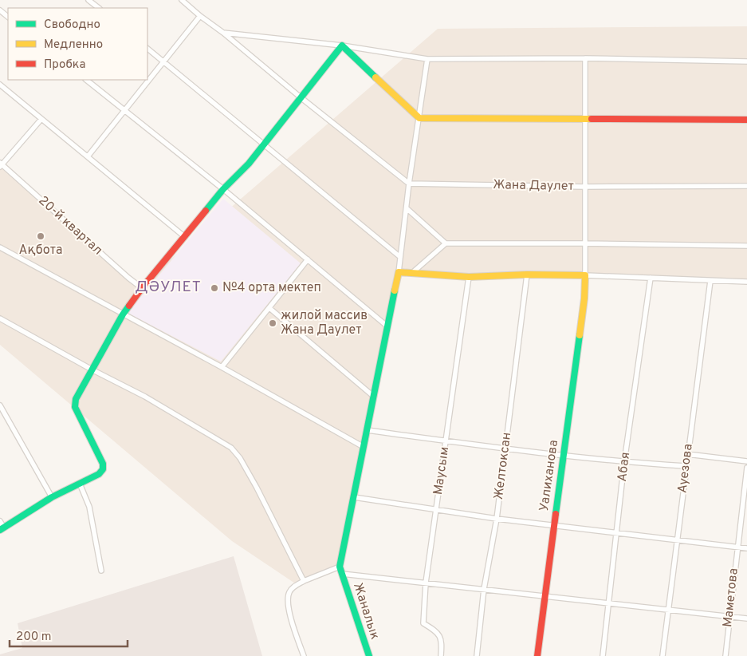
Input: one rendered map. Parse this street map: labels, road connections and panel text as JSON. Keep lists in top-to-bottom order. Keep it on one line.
{"streets":{"street":["Жана Даулет","20-й квартал","Желтоксан","Абая","Ауезова","Маусым","Уалиханова","Маметова","Жаналык"]},"districts":["ДӘУЛЕТ"],"places":["Ақбота","№4 орта мектеп","жилой массив Жана Даулет"],"legend":["Свободно","Медленно","Пробка"],"scale_bar":"200 m"}
